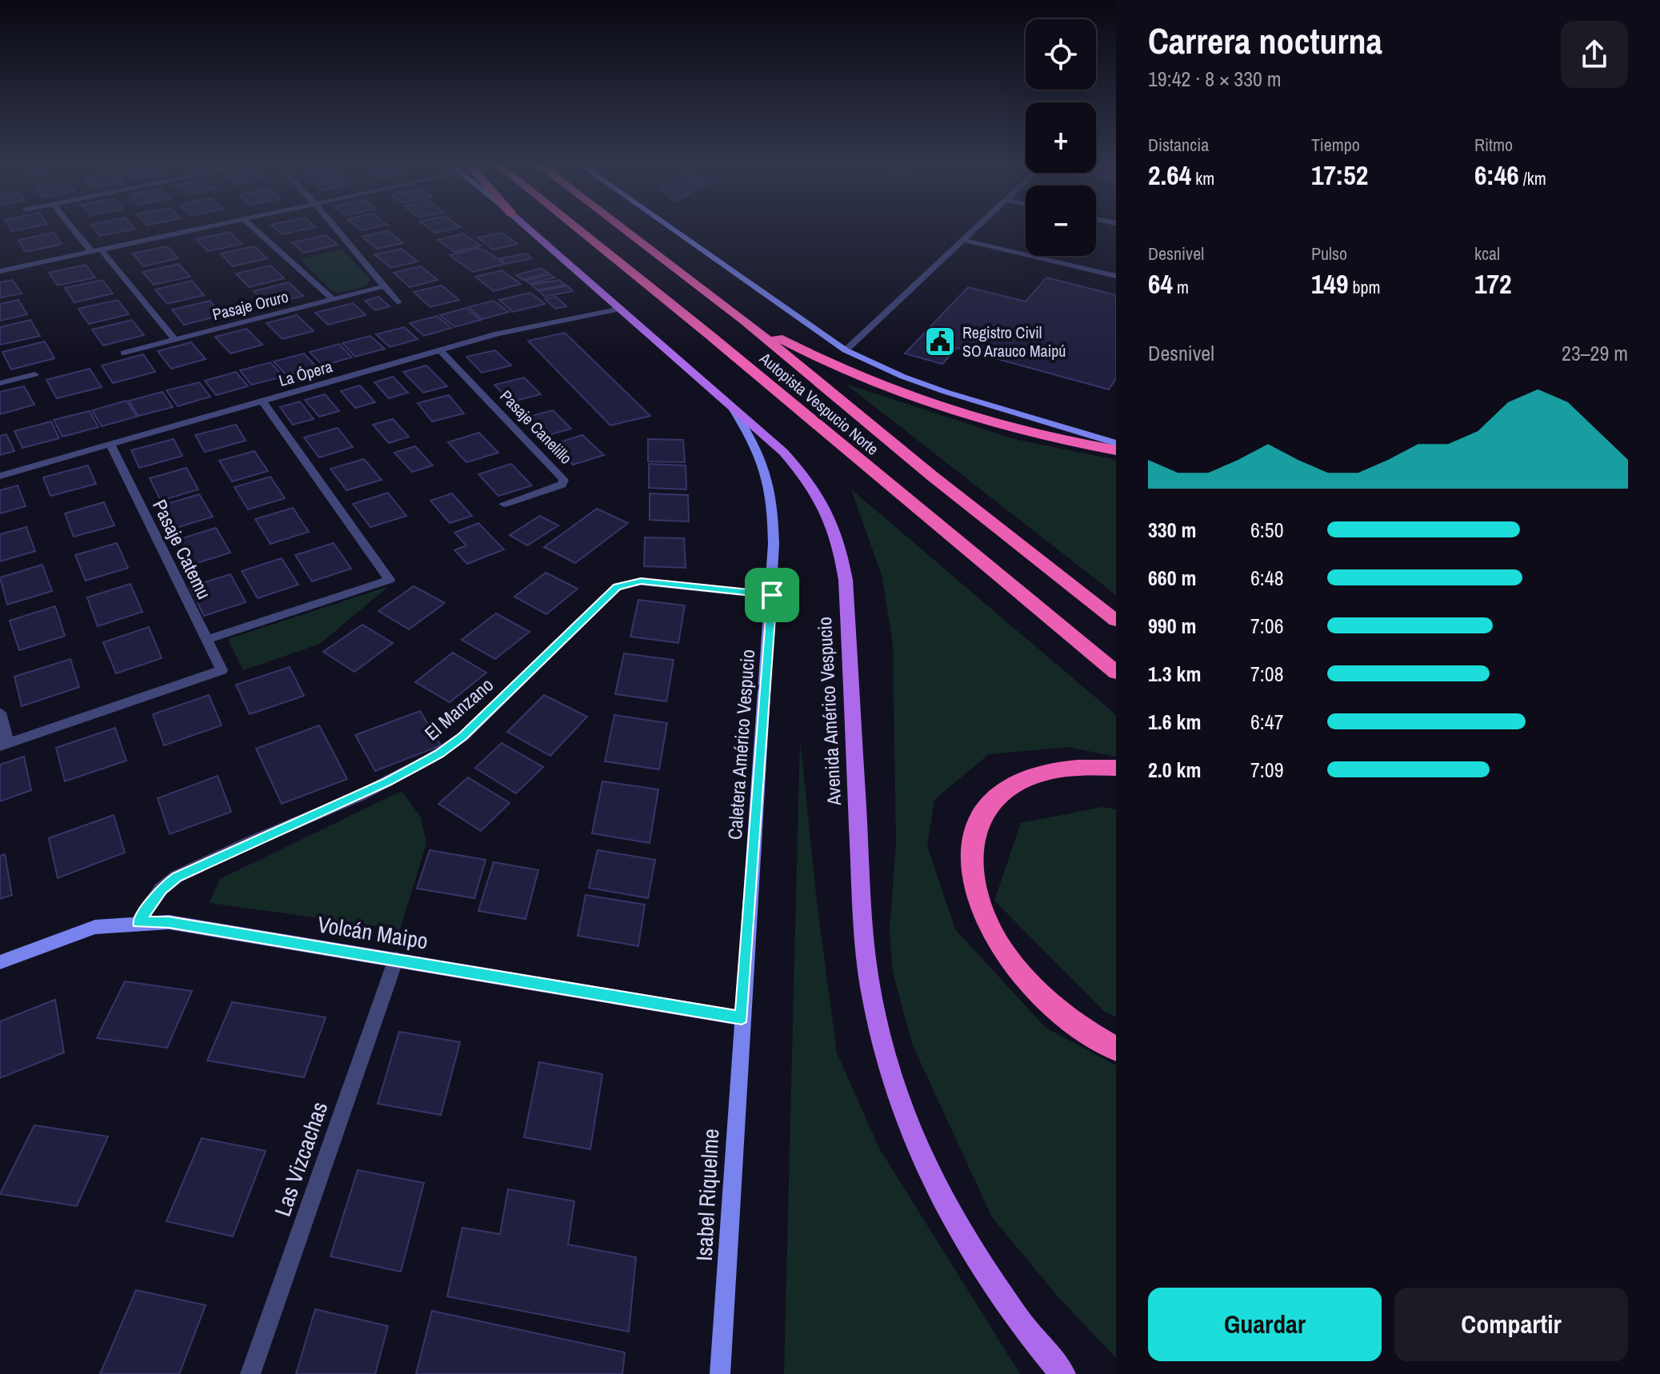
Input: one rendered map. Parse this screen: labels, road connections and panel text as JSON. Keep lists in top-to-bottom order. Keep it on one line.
{"streets":{"highway":["Autopista Vespucio Norte"],"main road":["Avenida Américo Vespucio"],"street":["Pasaje Oruro","La Ópera","Pasaje Canelillo","Pasaje Catemu","El Manzano","Caletera Américo Vespucio","Volcán Maipo","Las Vizcachas","Isabel Riquelme"]},"crossings":[["La Ópera","Pasaje Canelillo"],["La Ópera","Pasaje Catemu"],["La Ópera","Avenida Américo Vespucio"],["El Manzano","Caletera Américo Vespucio"],["El Manzano","Volcán Maipo"],["Avenida Américo Vespucio","Caletera Américo Vespucio"],["Caletera Américo Vespucio","Volcán Maipo"],["Caletera Américo Vespucio","Isabel Riquelme"],["Volcán Maipo","Las Vizcachas"],["Volcán Maipo","Isabel Riquelme"]],"places":{"public building":["Registro Civil SO Arauco Maipú"]},"page":{"heading":["Carrera nocturna","19:42 · 8 × 330 m"],"map_buttons":["+","−"],"stats":[["Distancia","2.64 km"],["Tiempo","17:52"],["Ritmo","6:46 /km"],["Desnivel","64 m"],["Pulso","149 bpm"],["kcal","172"]],"chart":["Desnivel","23–29 m"],"list":[{"name":"330 m","note":"6:50"},{"name":"660 m","note":"6:48"},{"name":"990 m","note":"7:06"},{"name":"1.3 km","note":"7:08"},{"name":"1.6 km","note":"6:47"},{"name":"2.0 km","note":"7:09"}],"buttons":["Guardar","Compartir"]}}
